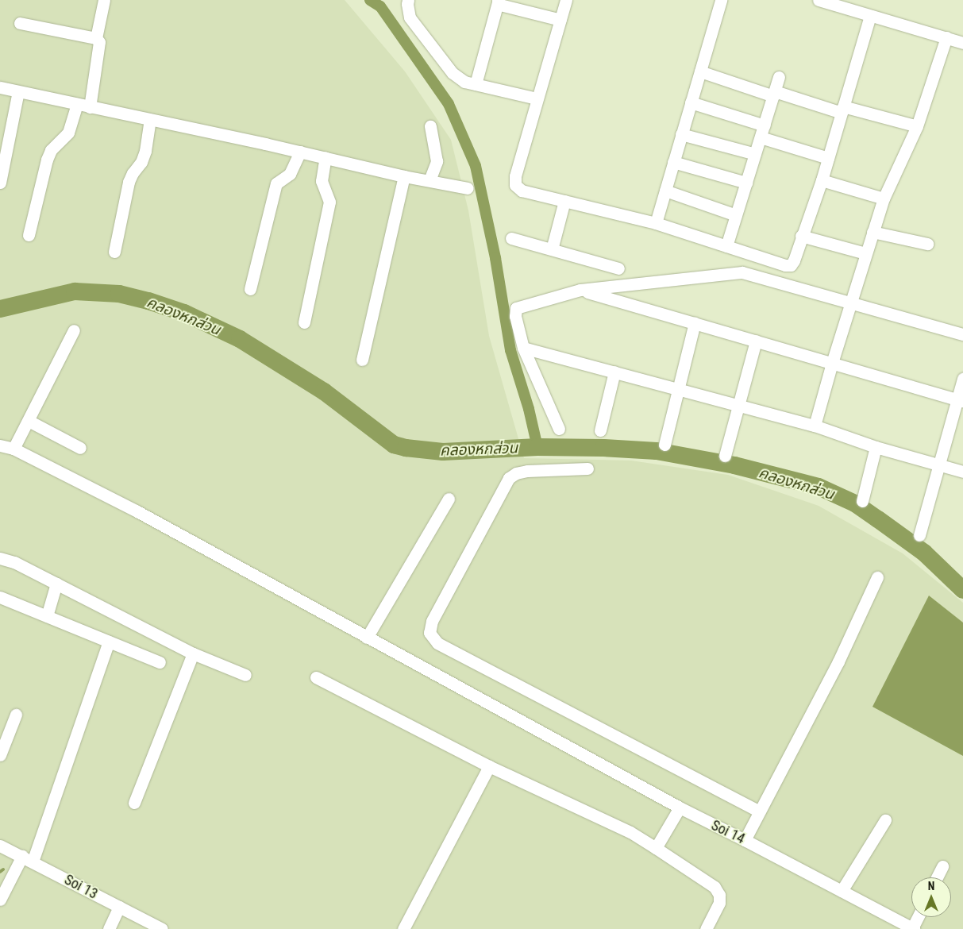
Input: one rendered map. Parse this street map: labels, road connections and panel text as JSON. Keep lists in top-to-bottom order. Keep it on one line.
{"streets":{"street":["Soi 14","Soi 13"]},"water":["คลองหกส่วน"],"north":"top"}
